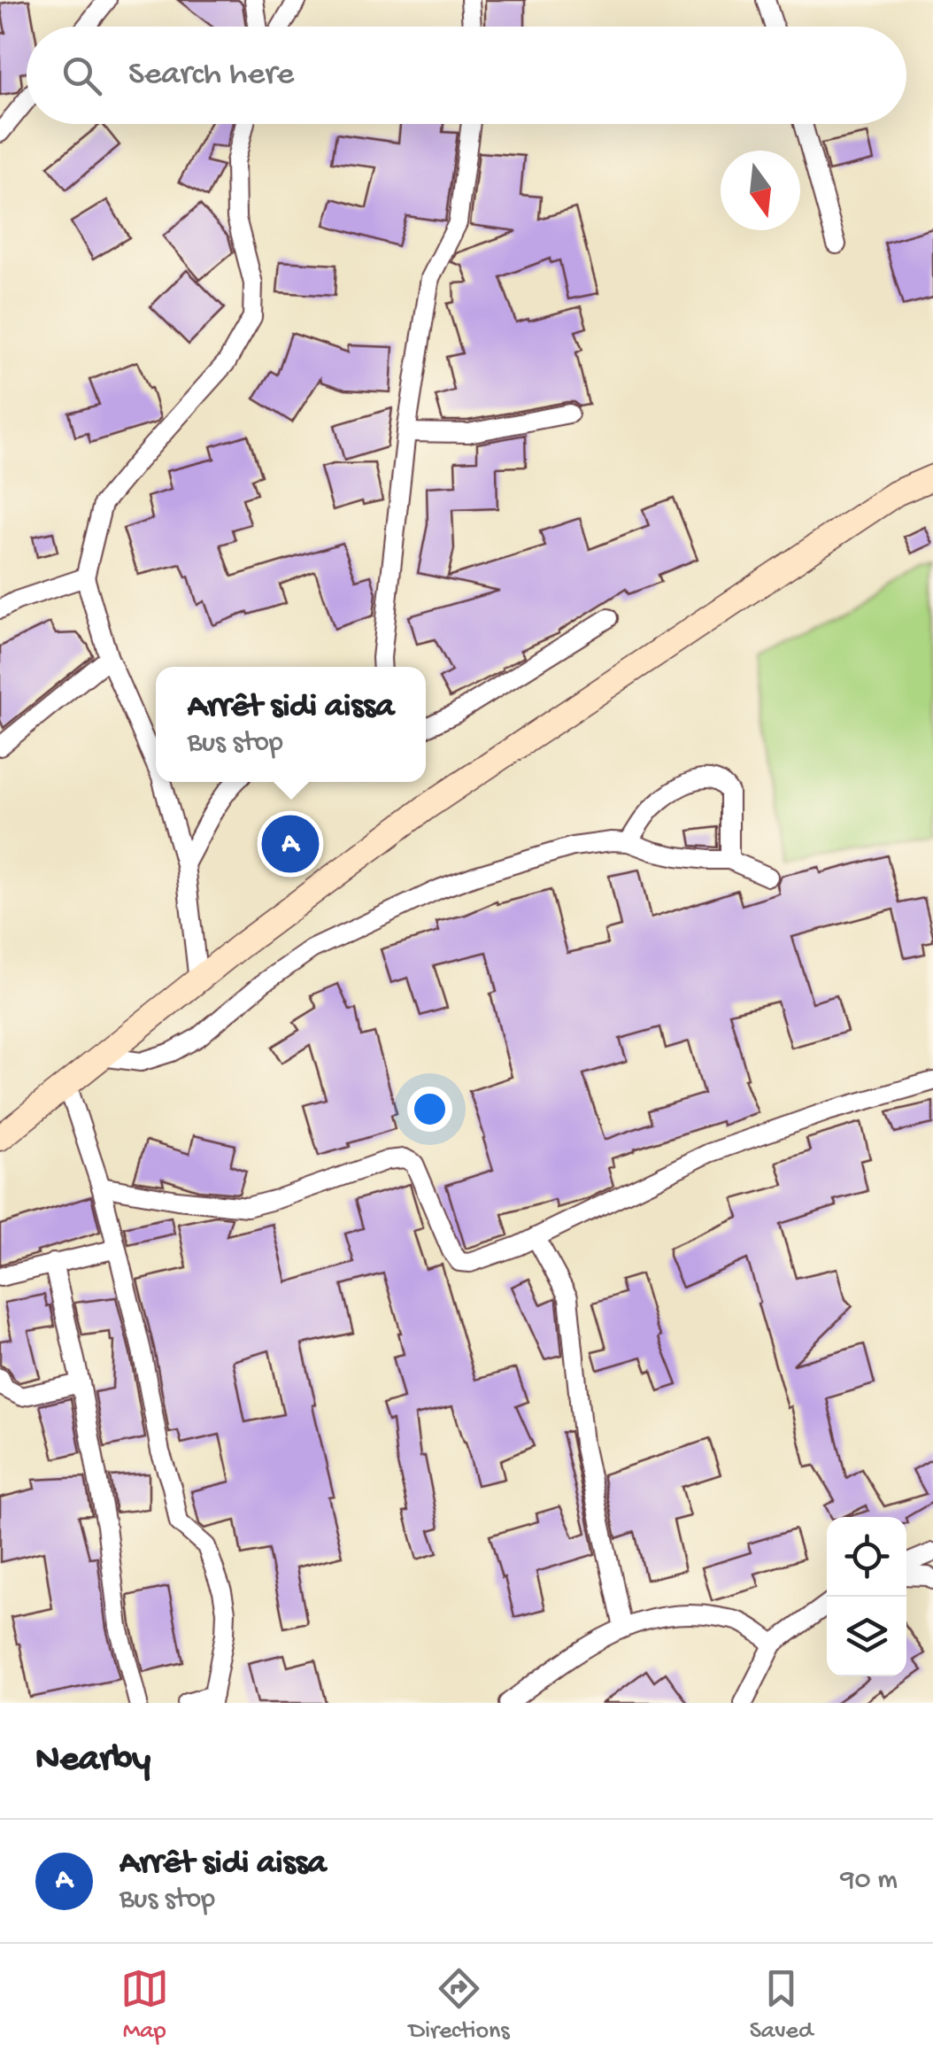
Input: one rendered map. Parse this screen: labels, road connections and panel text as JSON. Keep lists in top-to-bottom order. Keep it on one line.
{"north":"bottom","page":{"search":"Search here","popup":["Arrêt sidi aissa","Bus stop"],"pins":"A","heading":"Nearby","list":[{"mark":"A","name":"Arrêt sidi aissa","note":"Bus stop","value":"90 m"}],"nav":["Map","Directions","Saved"]}}
